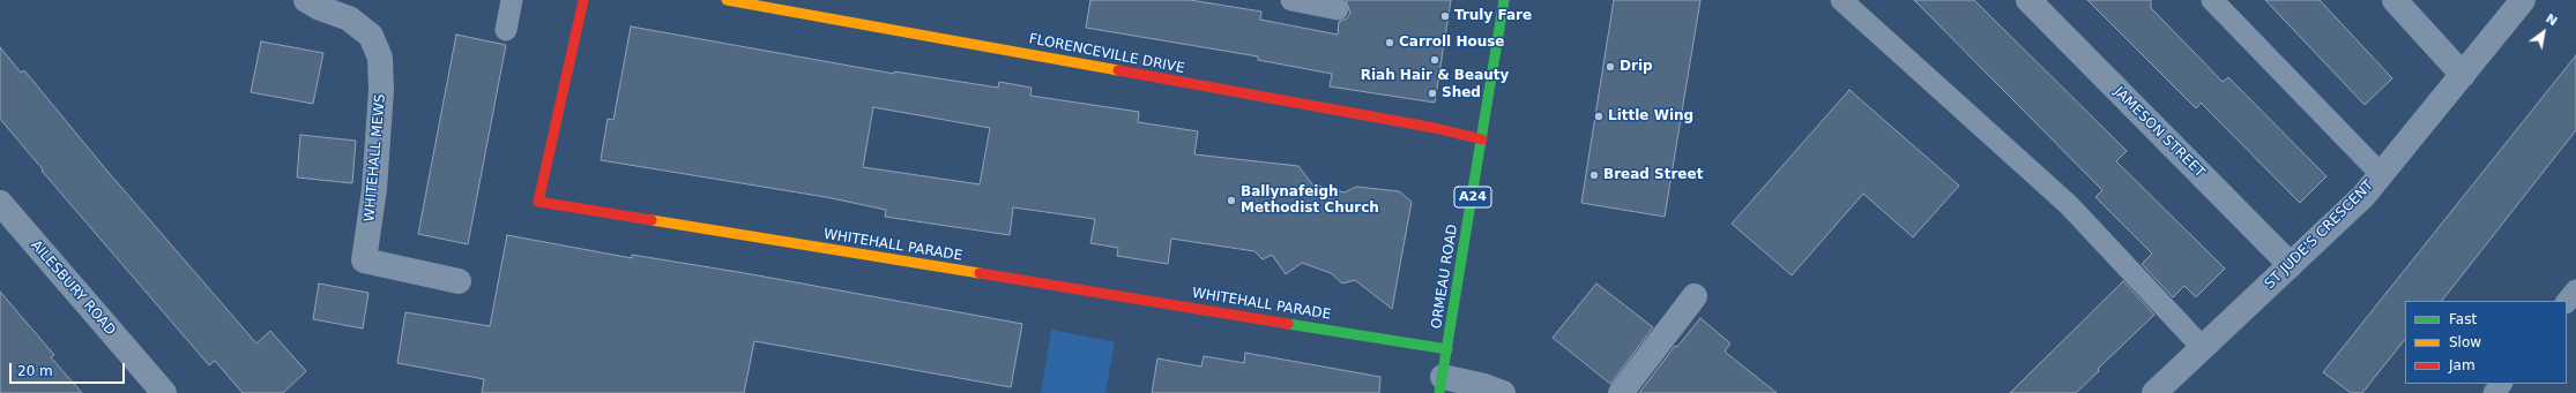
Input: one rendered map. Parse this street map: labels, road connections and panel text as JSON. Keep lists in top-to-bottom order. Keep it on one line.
{"streets":{"street":["FLORENCEVILLE DRIVE","JAMESON STREET","WHITEHALL MEWS","A24","ST JUDE'S CRESCENT","WHITEHALL PARADE","ORMEAU ROAD","AILESBURY ROAD"]},"crossings":[["FLORENCEVILLE DRIVE","ORMEAU ROAD"],["JAMESON STREET","ST JUDE'S CRESCENT"],["WHITEHALL PARADE","ORMEAU ROAD"]],"places":["Truly Fare","Carroll House","Riah Hair & Beauty","Drip","Shed","Little Wing","Bread Street","Ballynafeigh Methodist Church"],"legend":["Fast","Slow","Jam"],"scale_bar":"20 m","north":"top right"}
